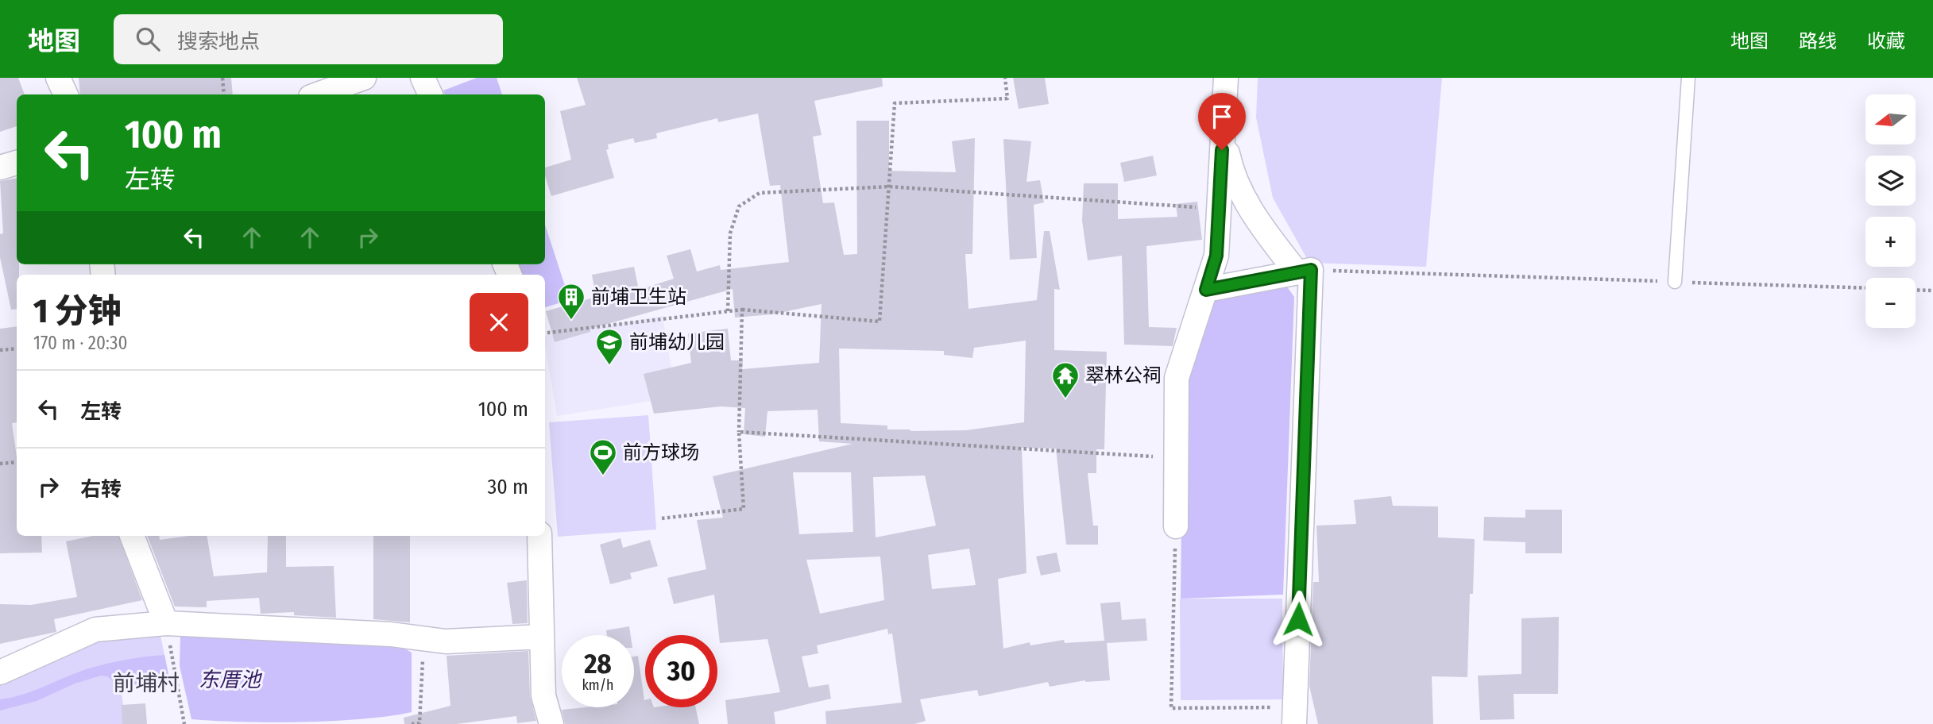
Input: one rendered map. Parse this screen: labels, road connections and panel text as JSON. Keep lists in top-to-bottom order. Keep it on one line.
{"districts":["前埔村"],"water":["东厝池"],"places":{"building":["前埔卫生站"],"school or university":["前埔幼儿园"],"temple":["翠林公祠"],"sports":["前方球场"]},"north":"left","page":{"header":"地图","search":"搜索地点","nav":["地图","路线","收藏"],"map_buttons":["+","−"],"turn":["100 m","左转"],"heading":["1 分钟","170 m · 20:30"],"list":[{"name":"左转","value":"100 m"},{"name":"右转","value":"30 m"}],"speed":"28 km/h","limit":"30"}}
